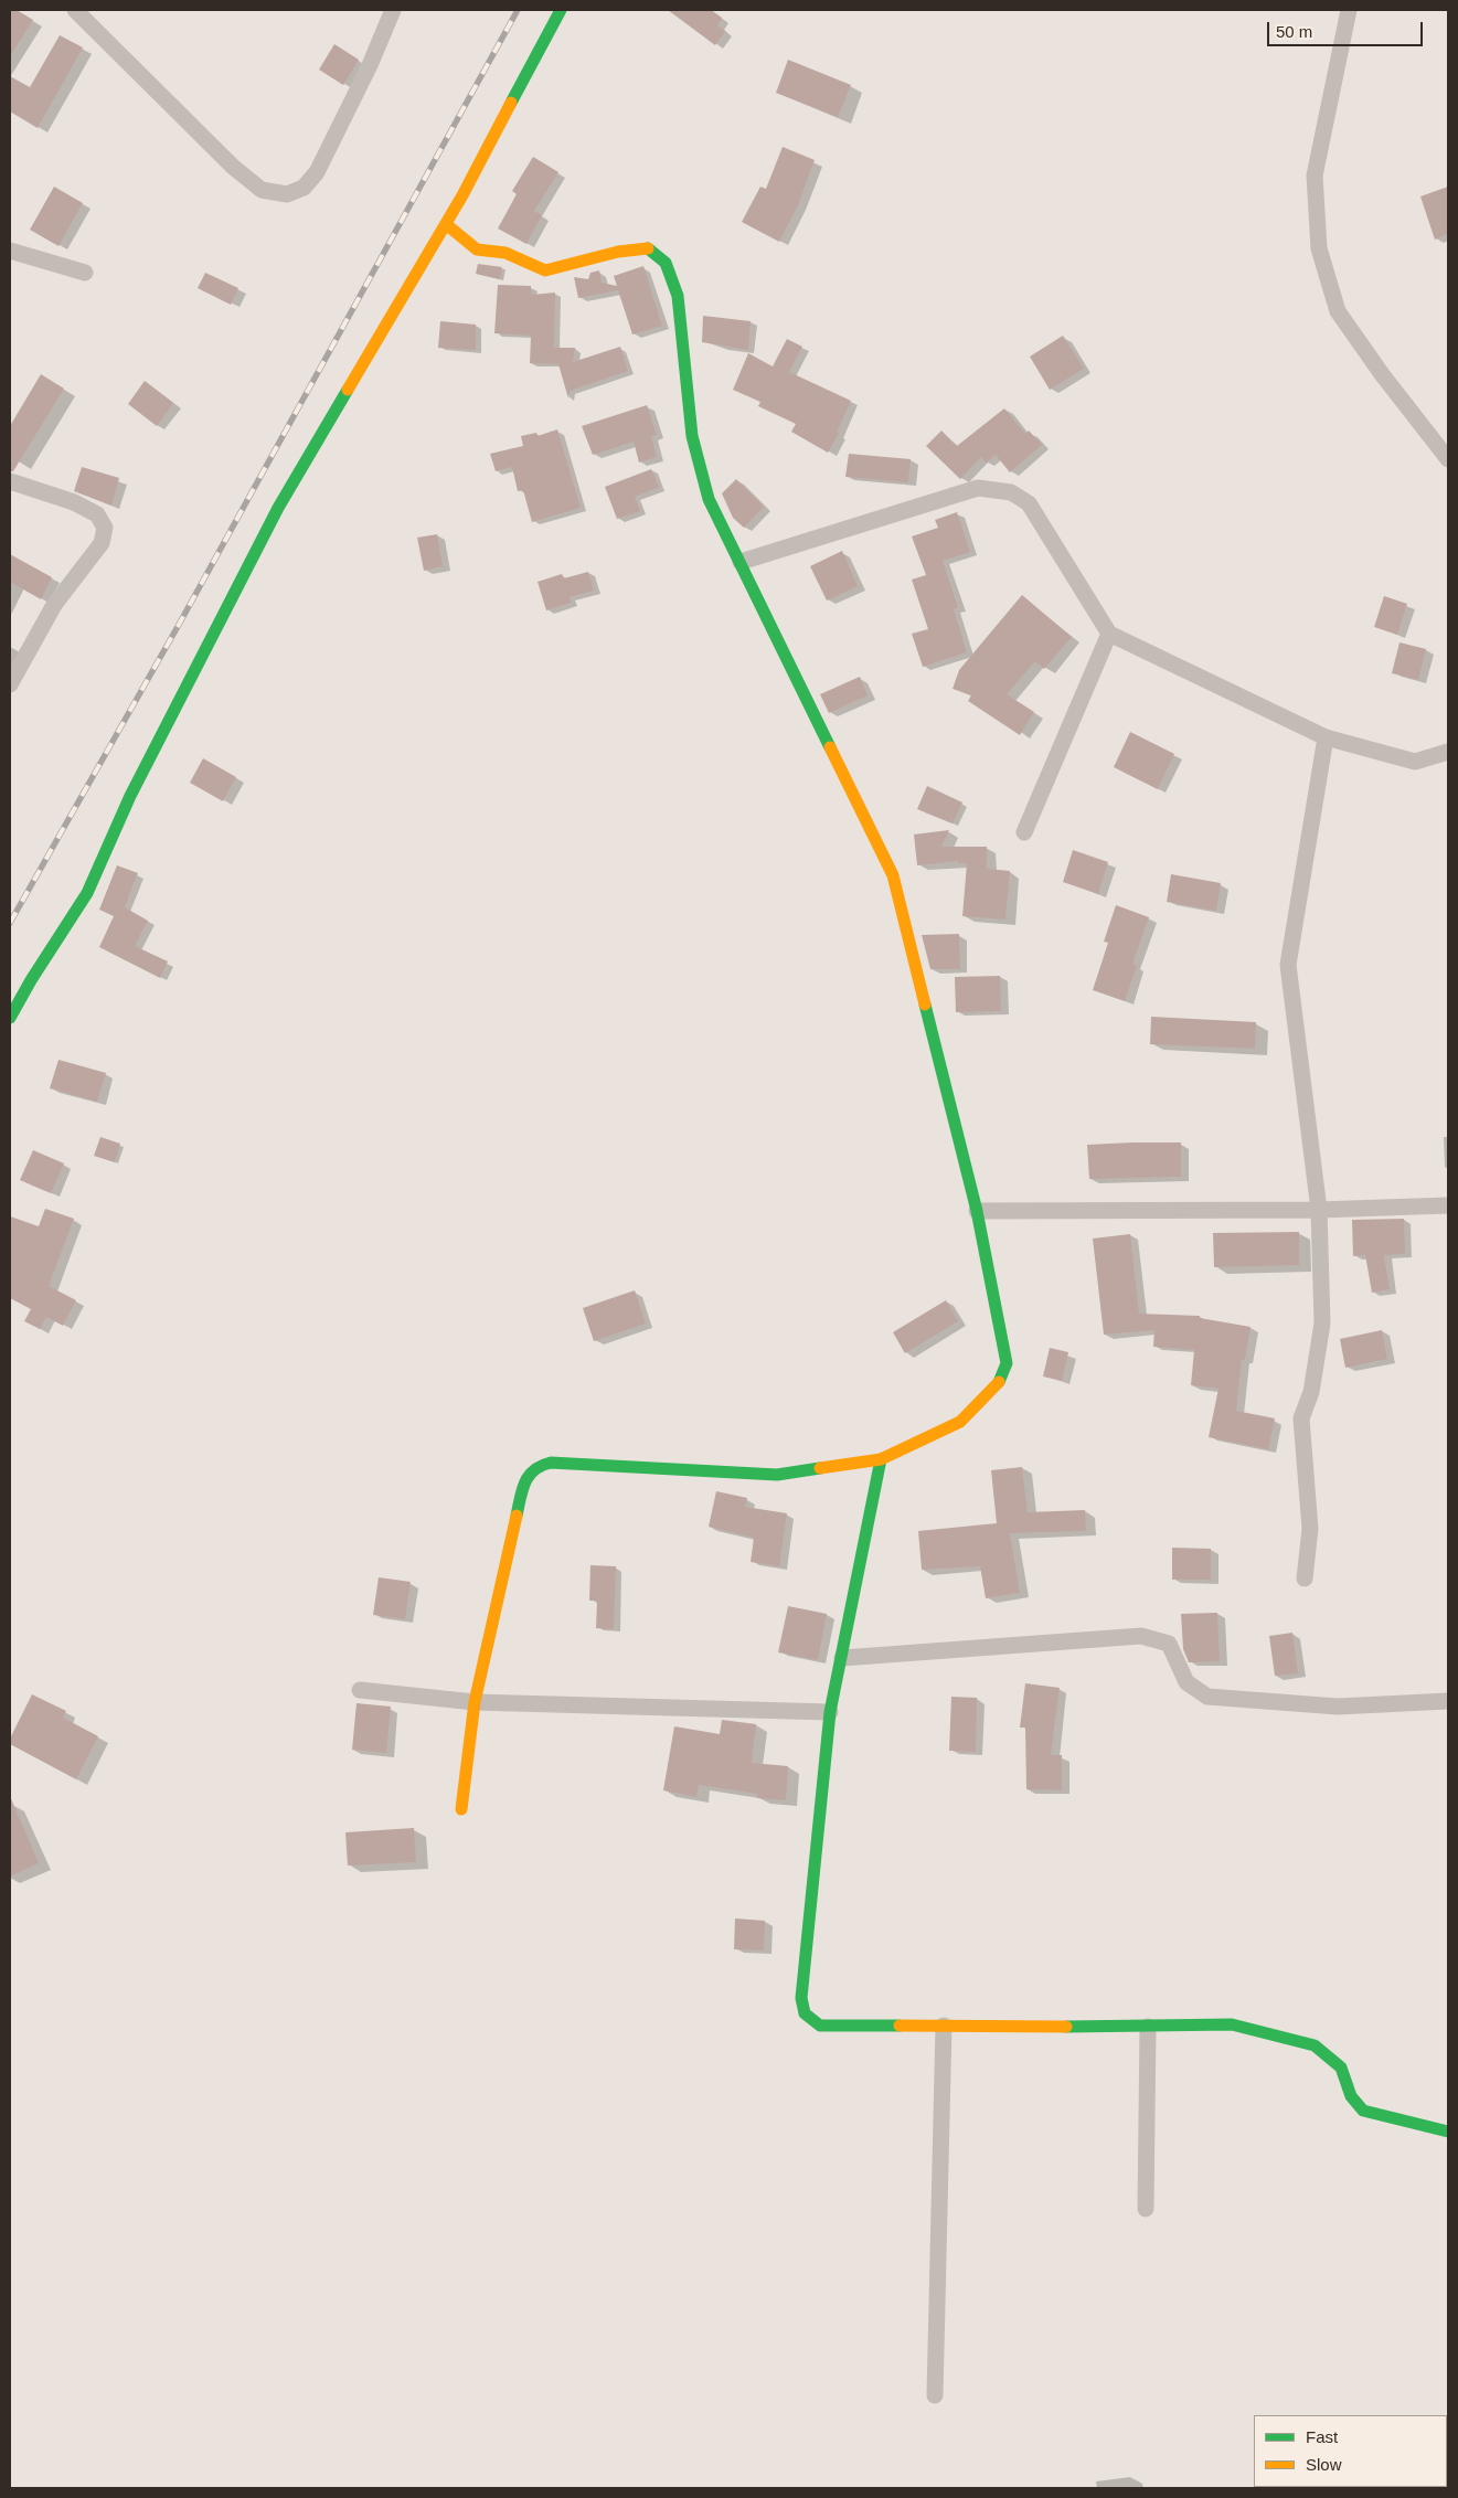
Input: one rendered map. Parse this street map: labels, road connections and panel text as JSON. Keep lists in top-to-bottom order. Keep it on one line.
{"legend":["Fast","Slow"],"scale_bar":"50 m"}
